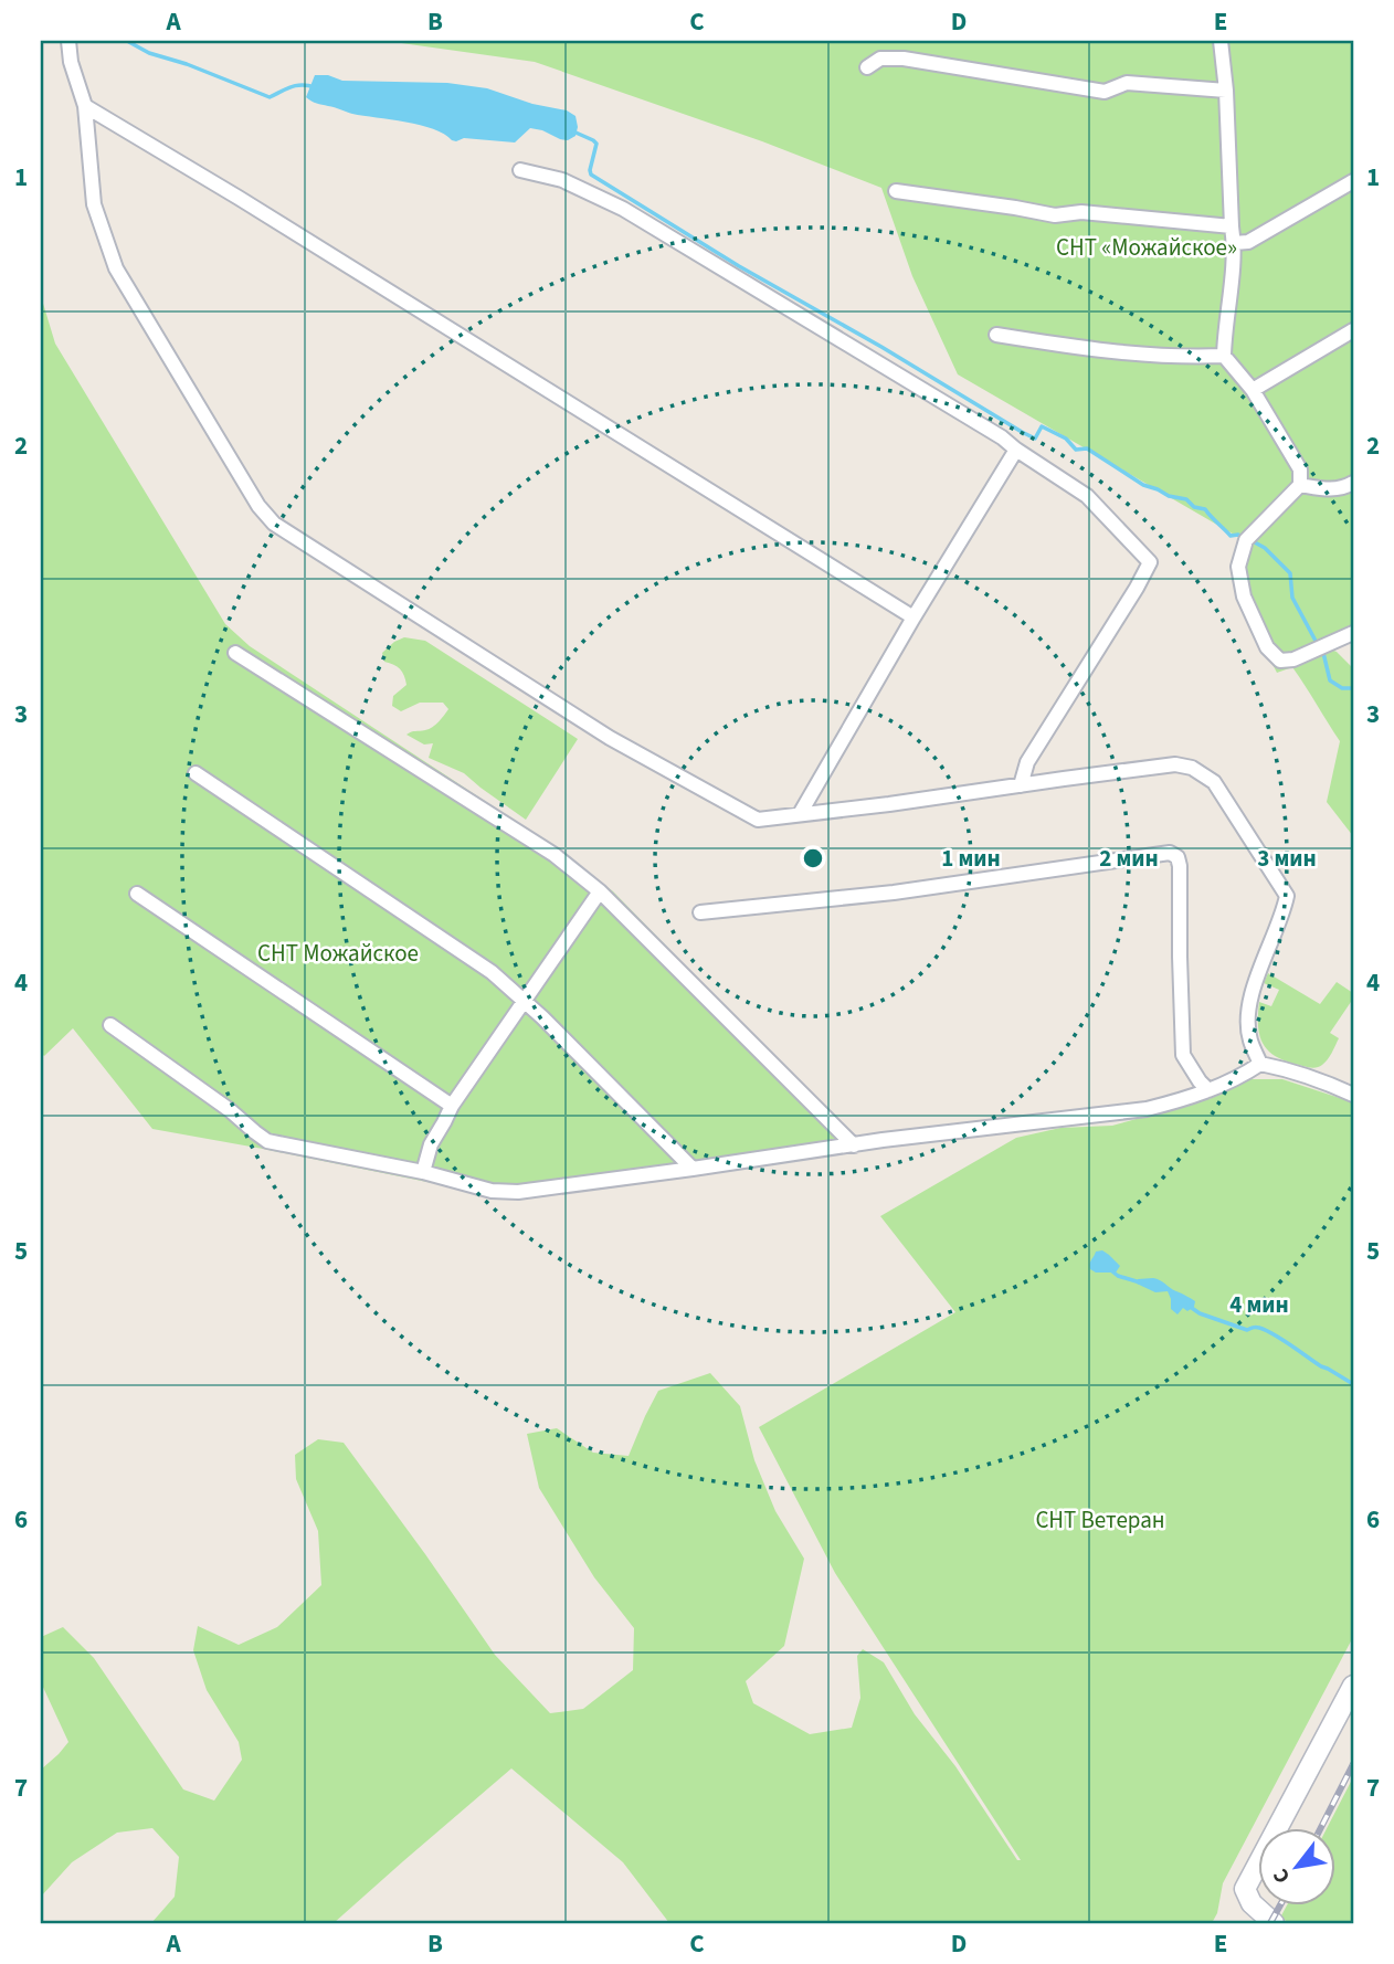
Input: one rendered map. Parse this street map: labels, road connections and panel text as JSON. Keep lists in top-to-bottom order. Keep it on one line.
{"parks":["СНТ «Можайское»","СНТ Можайское","СНТ Ветеран"],"north":"bottom left","grid":{"columns":["A","B","C","D","E"],"rows":["1","2","3","4","5","6","7"]},"rings":["1 мин","2 мин","3 мин","4 мин"]}
